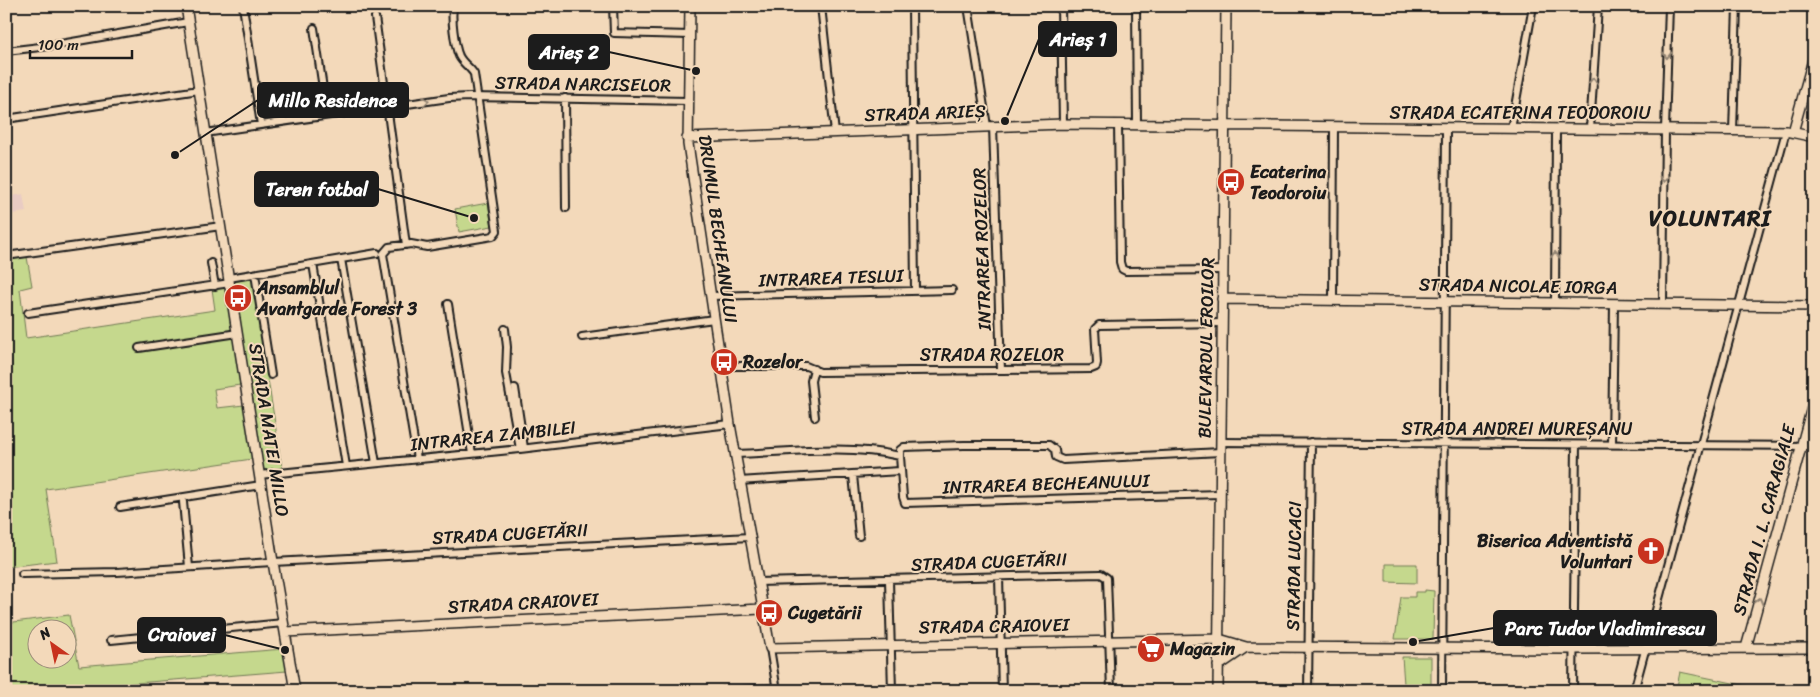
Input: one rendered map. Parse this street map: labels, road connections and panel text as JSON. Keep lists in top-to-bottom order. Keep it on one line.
{"streets":{"street":["STRADA NARCISELOR","STRADA ARIEȘ","STRADA ECATERINA TEODOROIU","DRUMUL BECHEANULUI","INTRAREA ROZELOR","INTRAREA TESLUI","STRADA NICOLAE IORGA","BULEVARDUL EROILOR","STRADA ROZELOR","STRADA ANDREI MUREȘANU","STRADA MATEI MILLO","INTRAREA ZAMBILEI","INTRAREA BECHEANULUI","STRADA I. L. CARAGIALE","STRADA CUGETĂRII","STRADA LUCACI","STRADA CRAIOVEI"]},"crossings":[["STRADA NARCISELOR","DRUMUL BECHEANULUI"],["STRADA NARCISELOR","STRADA MATEI MILLO"],["STRADA ARIEȘ","STRADA ECATERINA TEODOROIU"],["STRADA ARIEȘ","DRUMUL BECHEANULUI"],["STRADA ARIEȘ","INTRAREA ROZELOR"],["STRADA ARIEȘ","BULEVARDUL EROILOR"],["STRADA ECATERINA TEODOROIU","BULEVARDUL EROILOR"],["DRUMUL BECHEANULUI","INTRAREA TESLUI"],["DRUMUL BECHEANULUI","STRADA ROZELOR"],["DRUMUL BECHEANULUI","INTRAREA ZAMBILEI"],["DRUMUL BECHEANULUI","STRADA CUGETĂRII"],["DRUMUL BECHEANULUI","STRADA CRAIOVEI"],["INTRAREA ROZELOR","STRADA ROZELOR"],["STRADA NICOLAE IORGA","BULEVARDUL EROILOR"],["BULEVARDUL EROILOR","STRADA ROZELOR"],["BULEVARDUL EROILOR","STRADA ANDREI MUREȘANU"],["BULEVARDUL EROILOR","INTRAREA BECHEANULUI"],["BULEVARDUL EROILOR","STRADA CRAIOVEI"],["STRADA ANDREI MUREȘANU","INTRAREA BECHEANULUI"],["STRADA ANDREI MUREȘANU","STRADA I. L. CARAGIALE"],["STRADA ANDREI MUREȘANU","STRADA LUCACI"],["STRADA MATEI MILLO","INTRAREA ZAMBILEI"],["STRADA MATEI MILLO","STRADA CUGETĂRII"],["STRADA MATEI MILLO","STRADA CRAIOVEI"],["STRADA I. L. CARAGIALE","STRADA CRAIOVEI"],["STRADA CUGETĂRII","STRADA CRAIOVEI"],["STRADA LUCACI","STRADA CRAIOVEI"]],"one_way":["INTRAREA ZAMBILEI","STRADA I. L. CARAGIALE"],"districts":["VOLUNTARI"],"places":{"other":["Arieș 2","Arieș 1","Millo Residence","Teren fotbal","Parc Tudor Vladimirescu","Craiovei"],"bus stop":["Ecaterina Teodoroiu","Ansamblul Avantgarde Forest 3","Rozelor","Cugetării"],"church":["Biserica Adventistă Voluntari"],"supermarket":["Magazin"]},"scale_bar":"100 m","north":"top left"}
